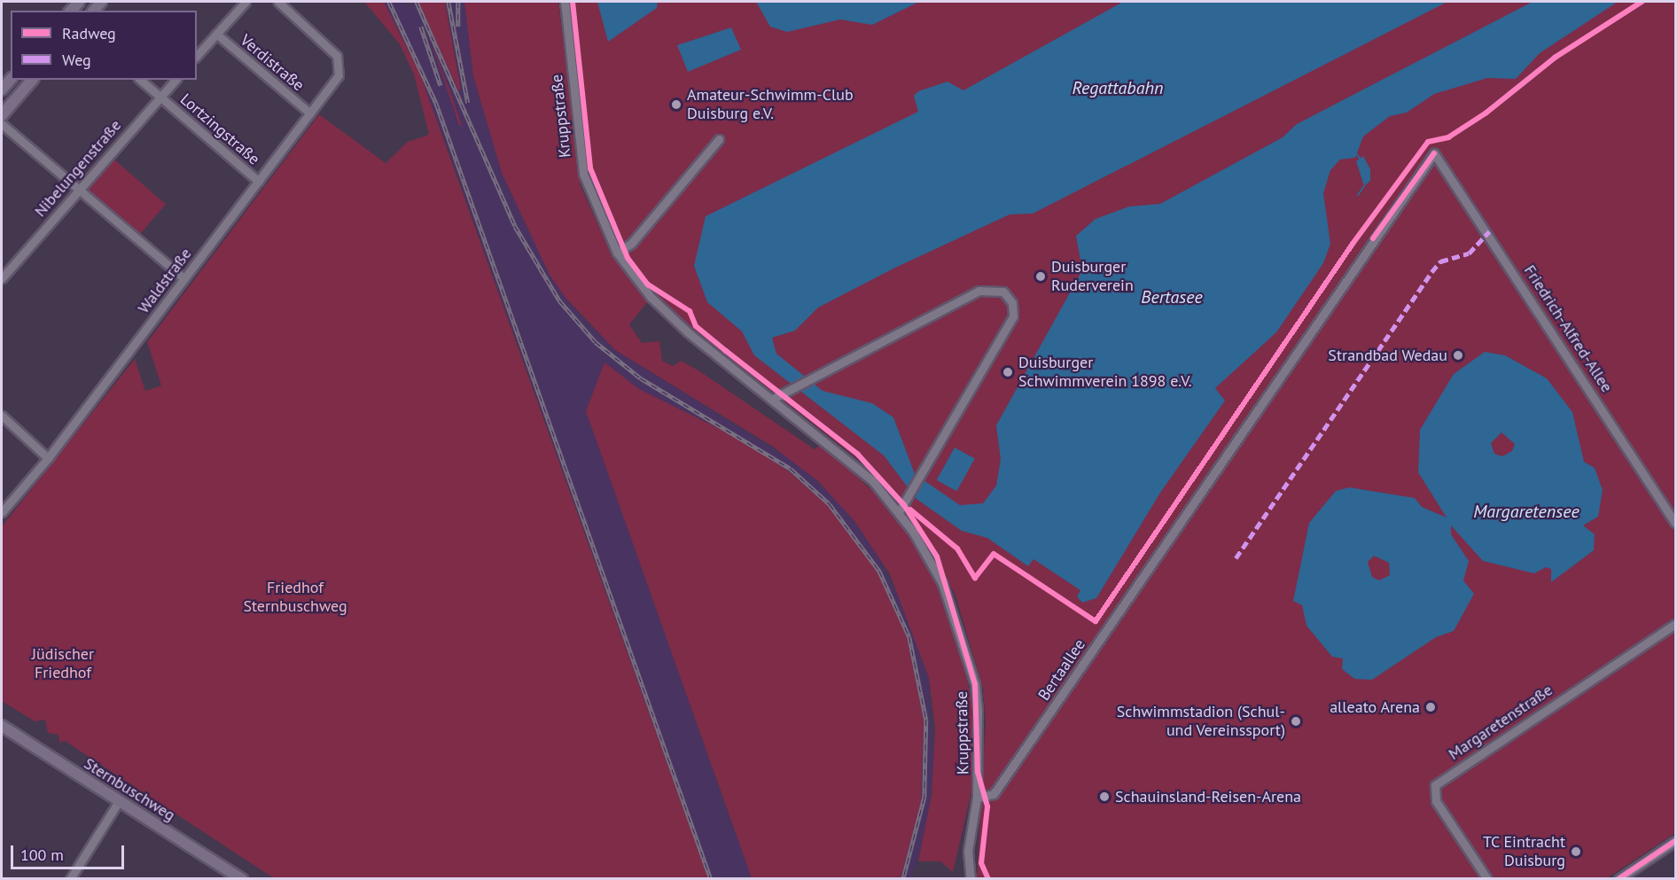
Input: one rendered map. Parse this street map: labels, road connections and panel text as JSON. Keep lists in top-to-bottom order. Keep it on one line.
{"streets":{"main road":["Sternbuschweg"],"street":["Verdistraße","Kruppstraße","Lortzingstraße","Nibelungenstraße","Waldstraße","Friedrich-Alfred-Allee","Bertaallee","Margaretenstraße"]},"crossings":[["Verdistraße","Waldstraße"],["Kruppstraße","Bertaallee"],["Lortzingstraße","Nibelungenstraße"],["Lortzingstraße","Waldstraße"],["Friedrich-Alfred-Allee","Bertaallee"]],"water":["Regattabahn","Bertasee","Margaretensee"],"parks":["Friedhof Sternbuschweg","Jüdischer Friedhof"],"places":["Amateur-Schwimm-Club Duisburg e.V.","Duisburger Ruderverein","Strandbad Wedau","Duisburger Schwimmverein 1898 e.V.","alleato Arena","Schwimmstadion (Schul- und Vereinssport)","Schauinsland-Reisen-Arena","TC Eintracht Duisburg"],"legend":["Radweg","Weg"],"scale_bar":"100 m"}
